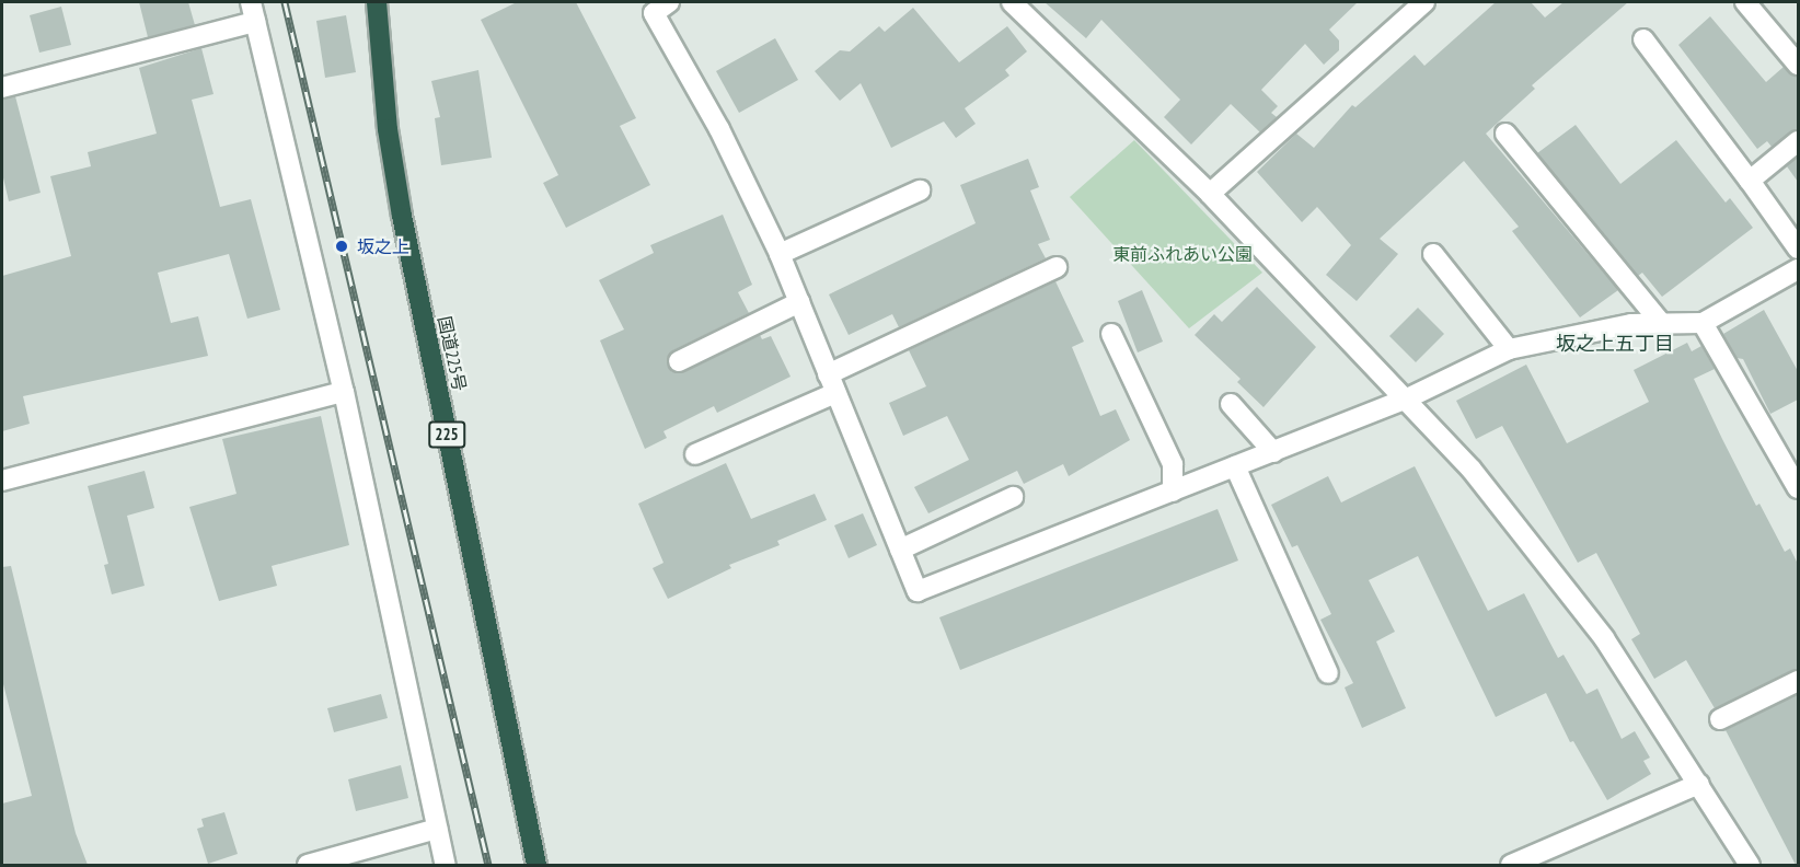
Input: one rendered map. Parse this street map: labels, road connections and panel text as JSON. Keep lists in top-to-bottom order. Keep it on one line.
{"streets":{"highway":["国道225号","225"]},"districts":["坂之上五丁目"],"parks":["東前ふれあい公園"],"places":["坂之上"]}
